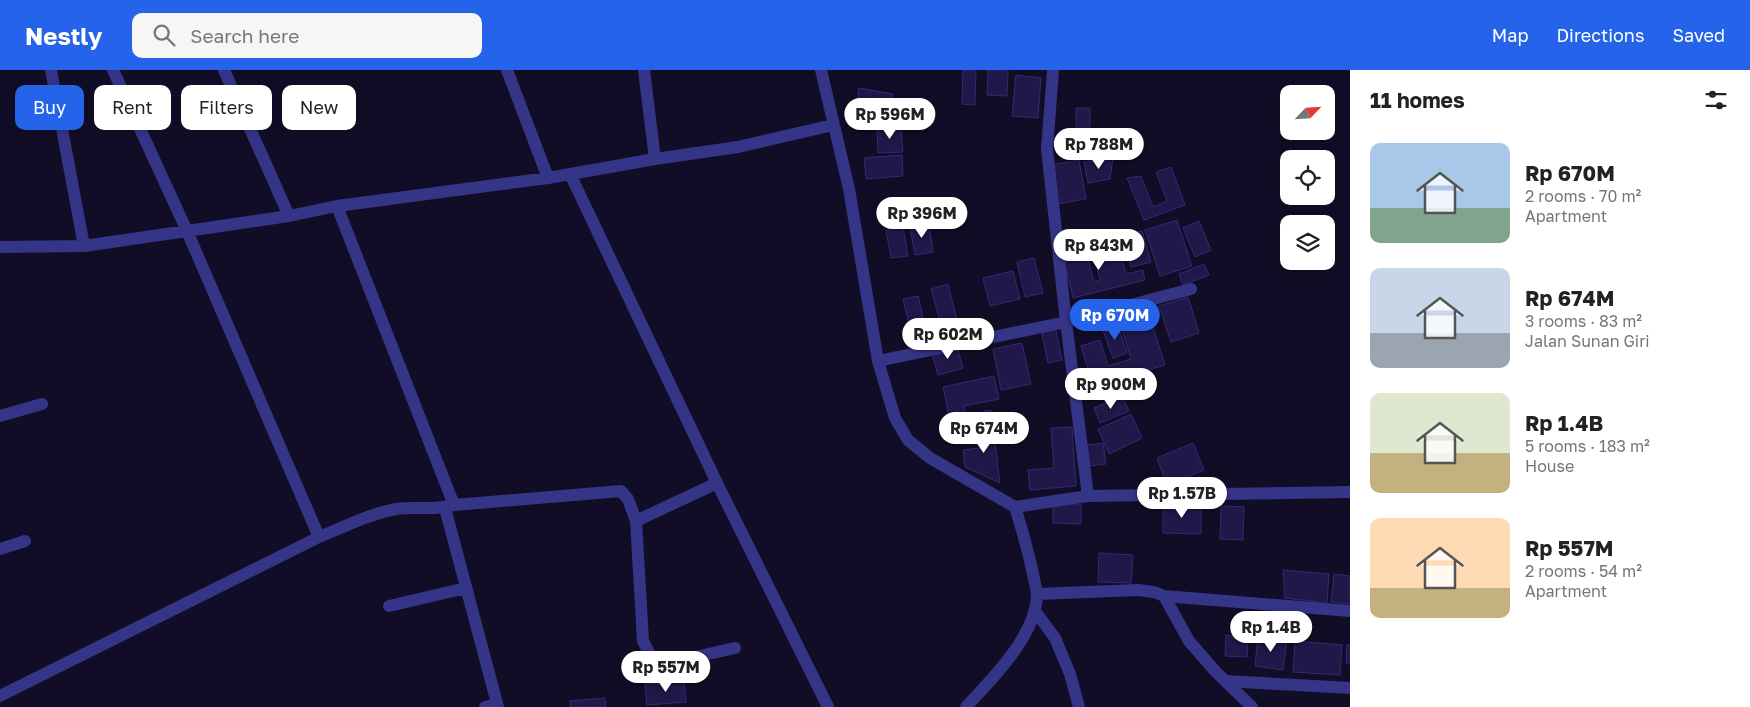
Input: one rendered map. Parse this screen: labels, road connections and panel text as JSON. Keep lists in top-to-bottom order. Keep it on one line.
{"north":"top right","page":{"header":"Nestly","search":"Search here","nav":["Map","Directions","Saved"],"heading":"11 homes","chip":["Buy","Rent","Filters","New"],"price":["Rp 596M","Rp 788M","Rp 396M","Rp 843M","Rp 670M","Rp 602M","Rp 900M","Rp 674M","Rp 1.57B","Rp 1.4B","Rp 557M"],"list":[{"name":"Rp 670M","note":"2 rooms · 70 m² · Apartment"},{"name":"Rp 674M","note":"3 rooms · 83 m² · Jalan Sunan Giri"},{"name":"Rp 1.4B","note":"5 rooms · 183 m² · House"},{"name":"Rp 557M","note":"2 rooms · 54 m² · Apartment"}]}}
